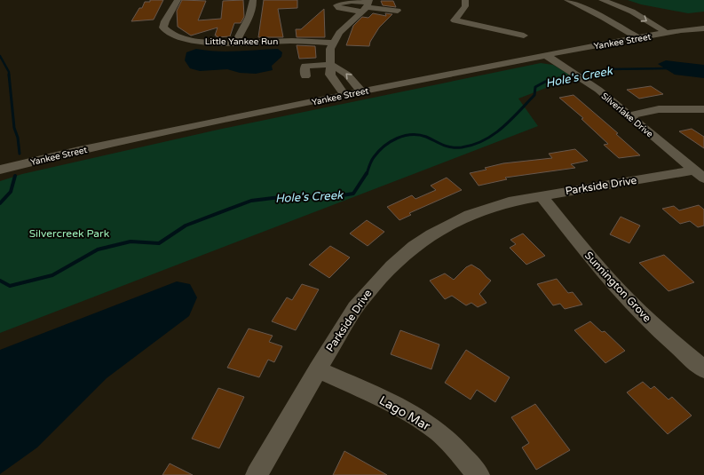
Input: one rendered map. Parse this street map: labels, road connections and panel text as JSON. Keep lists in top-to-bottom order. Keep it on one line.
{"streets":{"street":["Little Yankee Run","Yankee Street","Silverlake Drive","Parkside Drive","Sunnington Grove","Lago Mar"]},"crossings":[["Yankee Street","Silverlake Drive"],["Silverlake Drive","Parkside Drive"],["Parkside Drive","Sunnington Grove"],["Parkside Drive","Lago Mar"]],"water":["Hole's Creek"],"parks":["Silvercreek Park"]}
